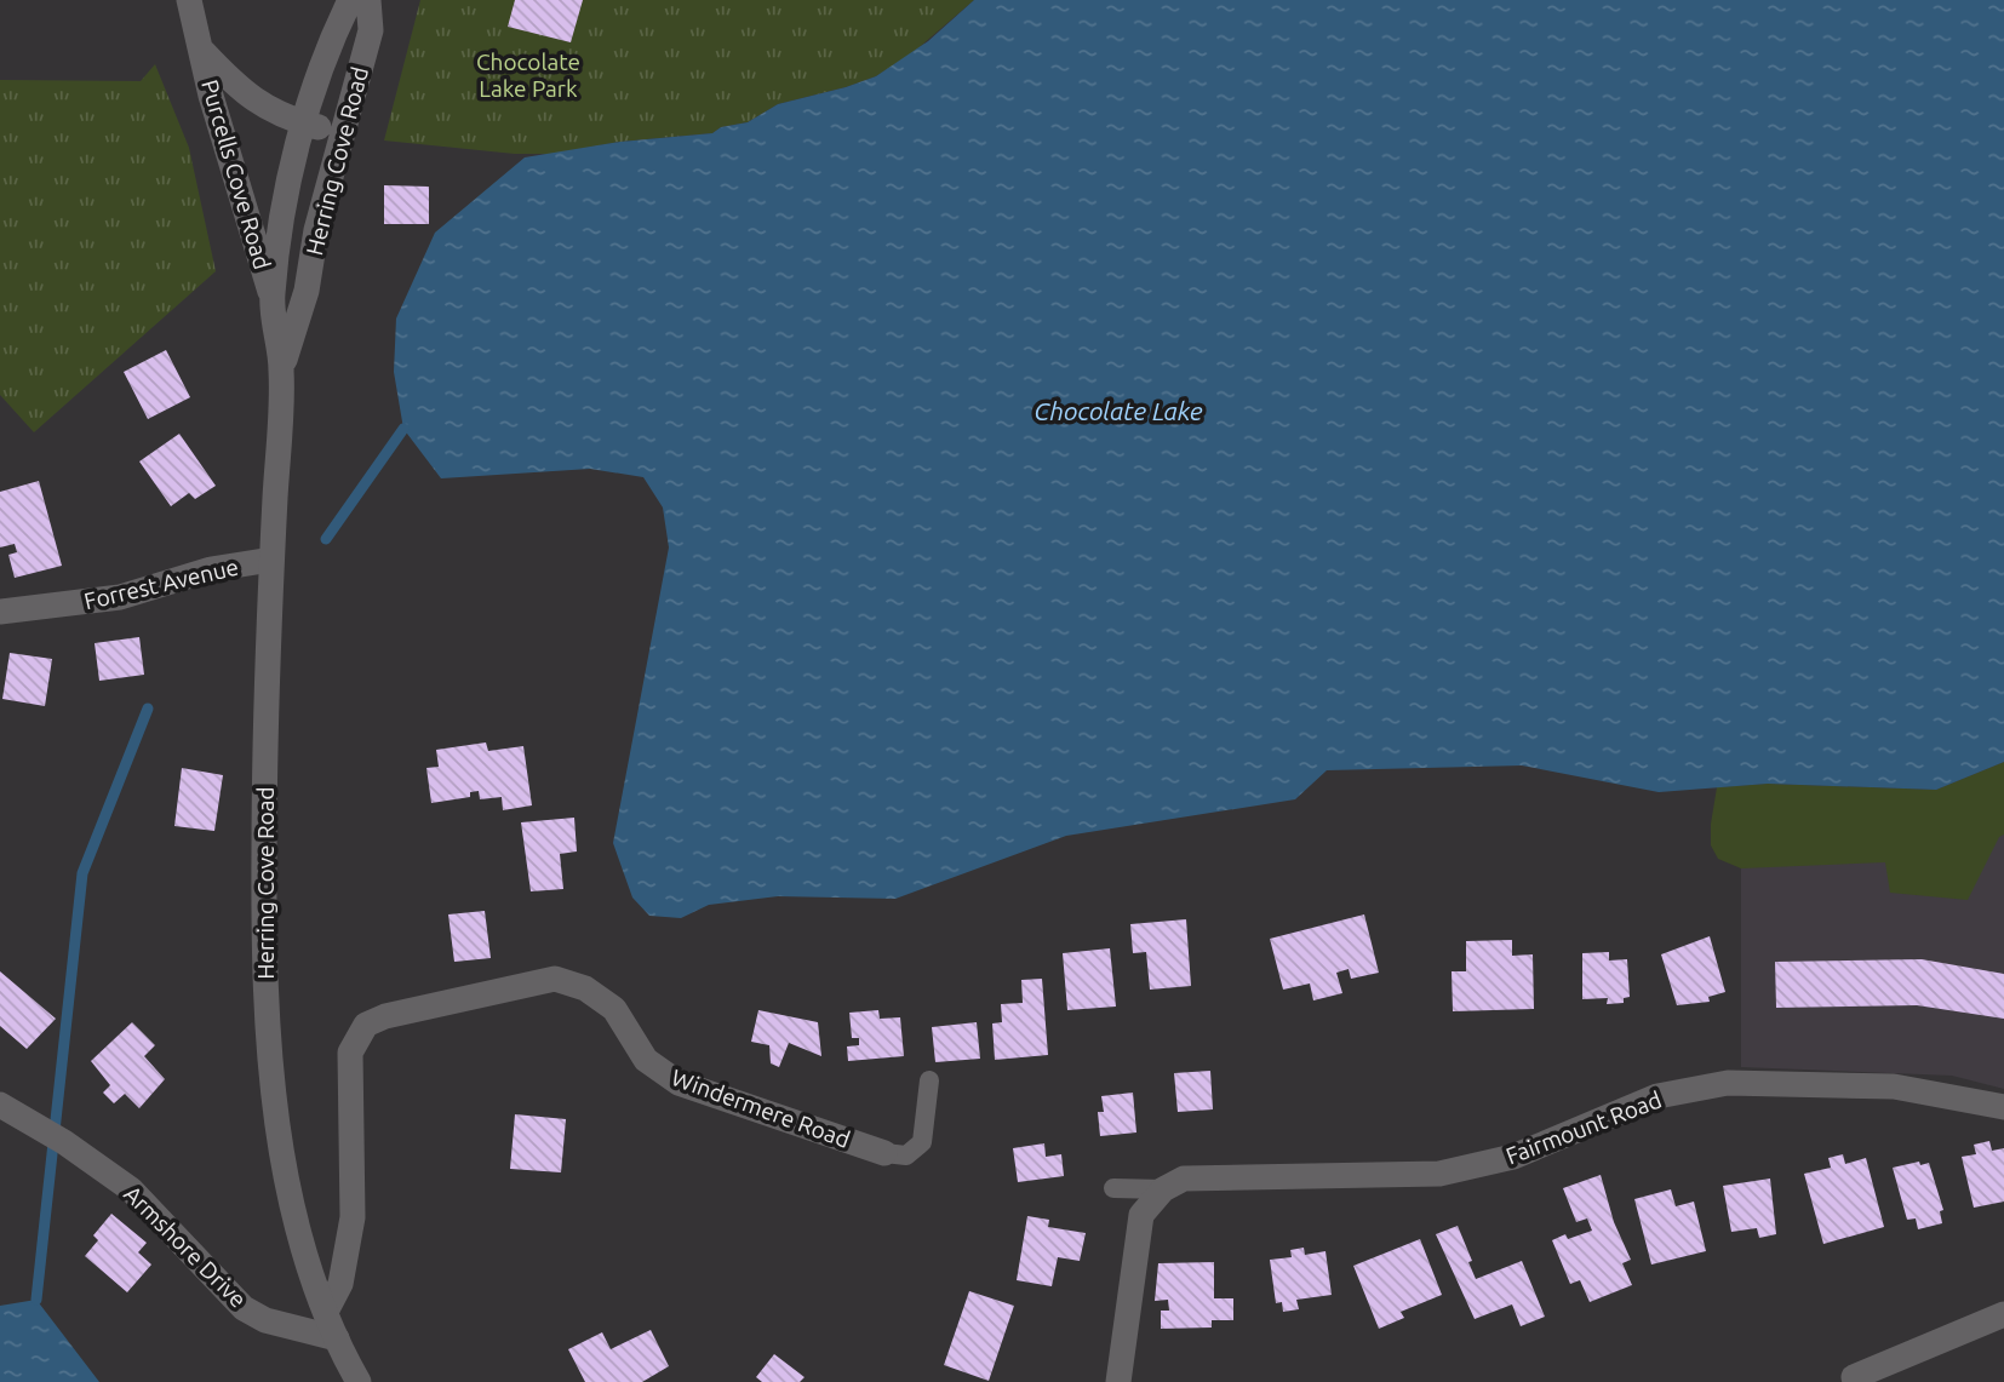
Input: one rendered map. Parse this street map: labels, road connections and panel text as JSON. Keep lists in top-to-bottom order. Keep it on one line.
{"streets":{"street":["Herring Cove Road","Purcells Cove Road","Forrest Avenue","Windermere Road","Fairmount Road","Armshore Drive"]},"crossings":[["Herring Cove Road","Purcells Cove Road"],["Herring Cove Road","Forrest Avenue"],["Herring Cove Road","Windermere Road"],["Herring Cove Road","Armshore Drive"]],"water":["Chocolate Lake"],"parks":["Chocolate Lake Park"]}
